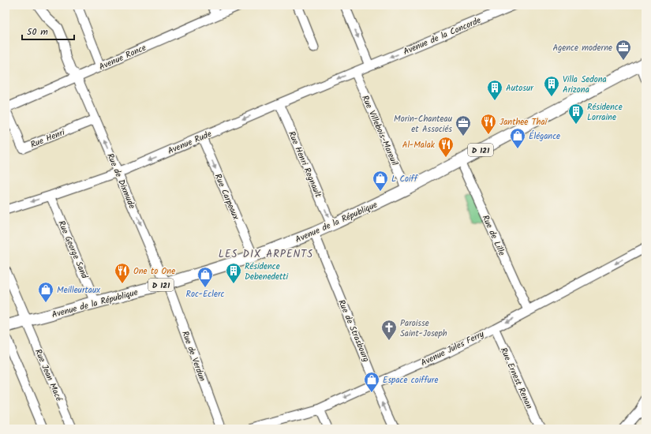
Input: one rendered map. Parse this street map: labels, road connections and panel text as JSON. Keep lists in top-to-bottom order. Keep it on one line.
{"streets":{"main road":["D 121","Avenue de la République"],"street":["Avenue de la Concorde","Avenue Ronce","Rue Villebois-Mareuil","Rue Henri","Avenue Rude","Rue Henri Regnault","Rue de Dixmude","Rue Carpeaux","Rue de Lille","Rue George Sand","Rue de Strasbourg","Avenue Jules Ferry","Rue de Verdun","Rue Jean Macé","Rue Ernest Renan"]},"crossings":[["Avenue de la Concorde","Avenue Rude"],["Avenue Ronce","Rue Henri"],["Avenue Ronce","Rue de Dixmude"],["Rue Villebois-Mareuil","Avenue Rude"],["Rue Villebois-Mareuil","Avenue de la République"],["Rue Henri","Rue de Dixmude"],["Avenue Rude","Rue Henri Regnault"],["Avenue Rude","Rue de Dixmude"],["Avenue Rude","Rue Carpeaux"],["Avenue Rude","Rue George Sand"],["Rue Henri Regnault","Avenue de la République"],["Rue de Dixmude","Avenue de la République"],["Rue de Dixmude","Rue de Verdun"],["Rue Carpeaux","Avenue de la République"],["Avenue de la République","Rue de Lille"],["Avenue de la République","Rue George Sand"],["Avenue de la République","Rue de Strasbourg"],["Avenue de la République","Rue de Verdun"],["Avenue de la République","Rue Jean Macé"],["Rue de Lille","Avenue Jules Ferry"],["Rue de Strasbourg","Avenue Jules Ferry"],["Avenue Jules Ferry","Rue Ernest Renan"]],"one_way":["Avenue de la Concorde","Avenue Rude","Rue Henri Regnault","Rue Carpeaux","Avenue Jules Ferry"],"districts":["LES DIX ARPENTS"],"places":{"office":["Agence moderne","Morin-Chanteau et Associés"],"building":["Villa Sedona Arizona","Autosur","Résidence Lorraine","Résidence Debenedetti"],"restaurant":["Janthee Thaï","Al-Malak","One to One"],"shop":["Élégance","L Coiff","Roc-Eclerc","Meilleurtaux","Espace coiffure"],"church":["Paroisse Saint-Joseph"]},"scale_bar":"50 m"}
